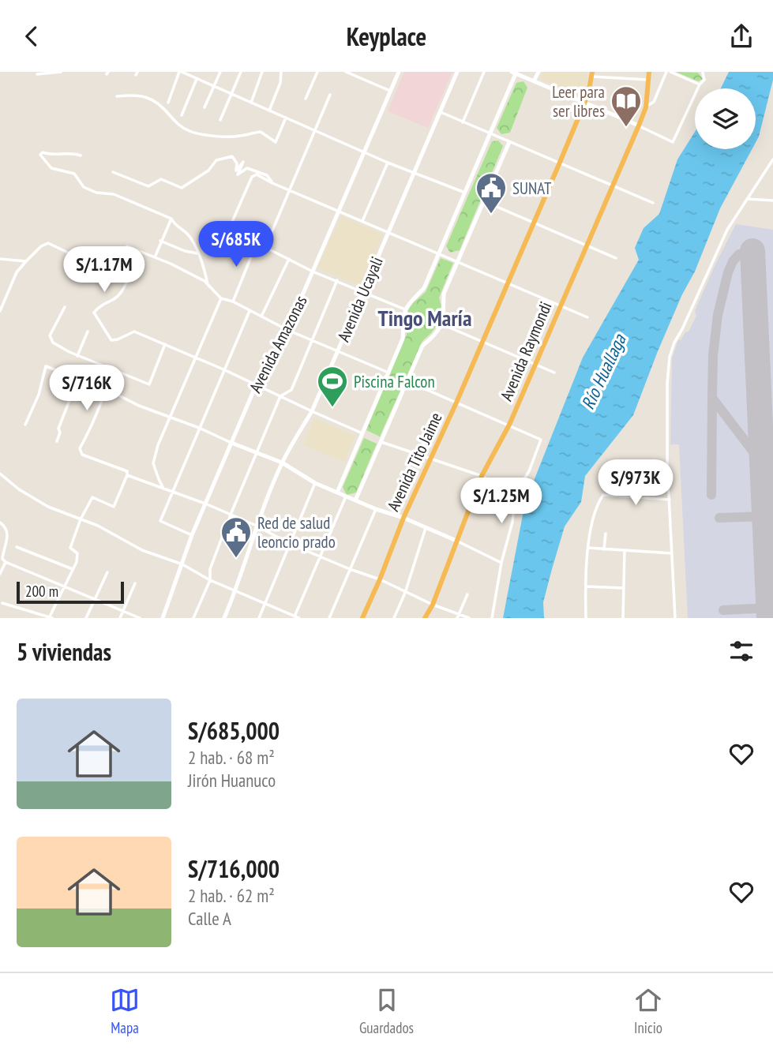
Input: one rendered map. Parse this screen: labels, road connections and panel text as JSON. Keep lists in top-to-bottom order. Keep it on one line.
{"streets":{"highway":["Avenida Raymondi","Avenida Tito Jaime"],"street":["Avenida Ucayali","Avenida Amazonas"]},"districts":["Tingo María"],"water":["Río Huallaga"],"places":{"library":["Leer para ser libres"],"public building":["SUNAT","Red de salud leoncio prado"],"sports":["Piscina Falcon"]},"scale_bar":"200 m","page":{"header":"Keyplace","price":["S/685K","S/1.17M","S/716K","S/973K","S/1.25M"],"scale":"200 m","heading":"5 viviendas","list":[{"name":"S/685,000","note":"2 hab. · 68 m² · Jirón Huanuco"},{"name":"S/716,000","note":"2 hab. · 62 m² · Calle A"}],"tabs":["Mapa","Guardados","Inicio"]}}
